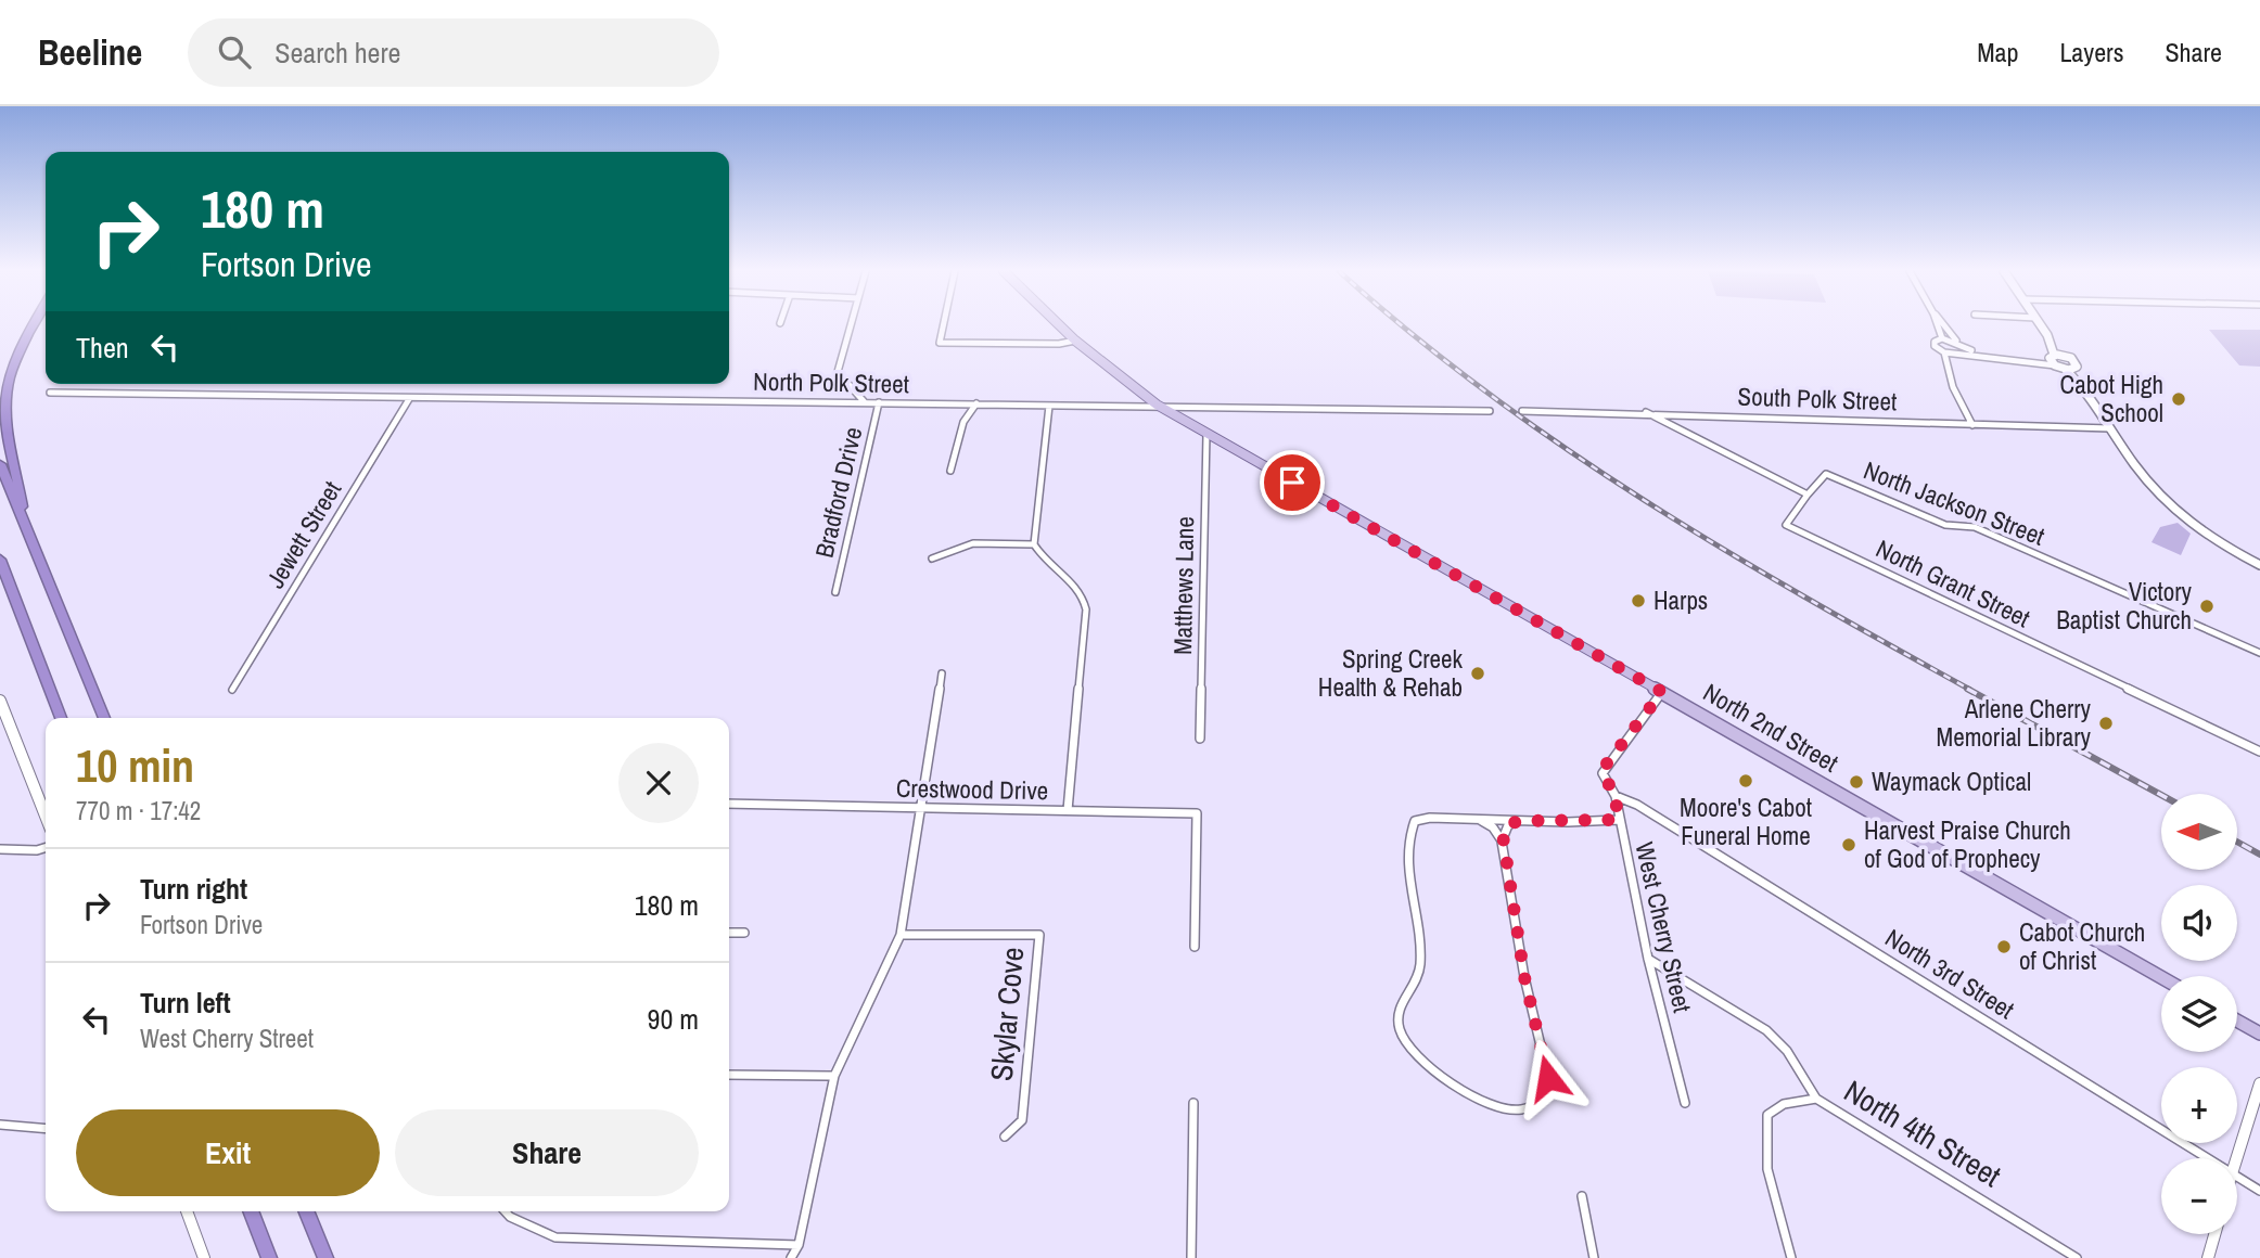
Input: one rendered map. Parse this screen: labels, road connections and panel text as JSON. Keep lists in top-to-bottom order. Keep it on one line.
{"streets":{"main road":["North 2nd Street"],"street":["North Polk Street","South Polk Street","Bradford Drive","North Jackson Street","Jewett Street","North Grant Street","Matthews Lane","Crestwood Drive","West Cherry Street","North 3rd Street","Skylar Cove","North 4th Street"]},"crossings":[["North Polk Street","Bradford Drive"],["North Polk Street","Jewett Street"],["North Polk Street","North 2nd Street"],["North Jackson Street","North Grant Street"],["Matthews Lane","North 2nd Street"],["North 2nd Street","West Cherry Street"],["West Cherry Street","North 3rd Street"],["West Cherry Street","North 4th Street"]],"places":["Cabot High School","Harps","Victory Baptist Church","Spring Creek Health & Rehab","Arlene Cherry Memorial Library","Moore's Cabot Funeral Home","Waymack Optical","Harvest Praise Church of God of Prophecy","Cabot Church of Christ"],"north":"left","page":{"header":"Beeline","search":"Search here","nav":["Map","Layers","Share"],"turn":["180 m","Fortson Drive"],"then":"Then","heading":["10 min","770 m · 17:42"],"map_buttons":["+","−"],"list":[{"name":"Turn right","note":"Fortson Drive","value":"180 m"},{"name":"Turn left","note":"West Cherry Street","value":"90 m"}],"buttons":["Exit","Share"]}}
